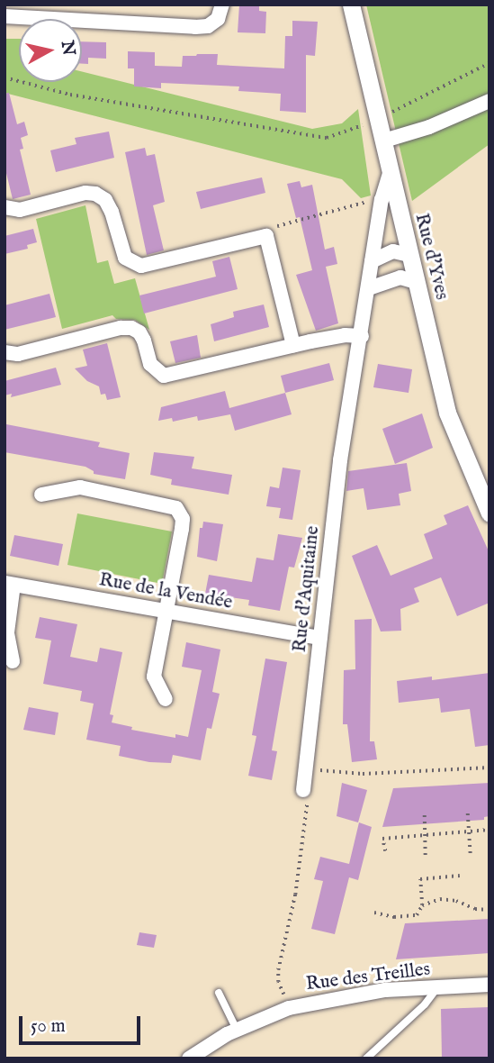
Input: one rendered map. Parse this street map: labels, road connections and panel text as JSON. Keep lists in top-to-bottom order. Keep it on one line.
{"streets":{"street":["Rue d'Yves","Rue d'Aquitaine","Rue de la Vendée","Rue des Treilles"]},"crossings":[["Rue d'Yves","Rue d'Aquitaine"],["Rue d'Aquitaine","Rue de la Vendée"]],"scale_bar":"50 m","north":"right"}
